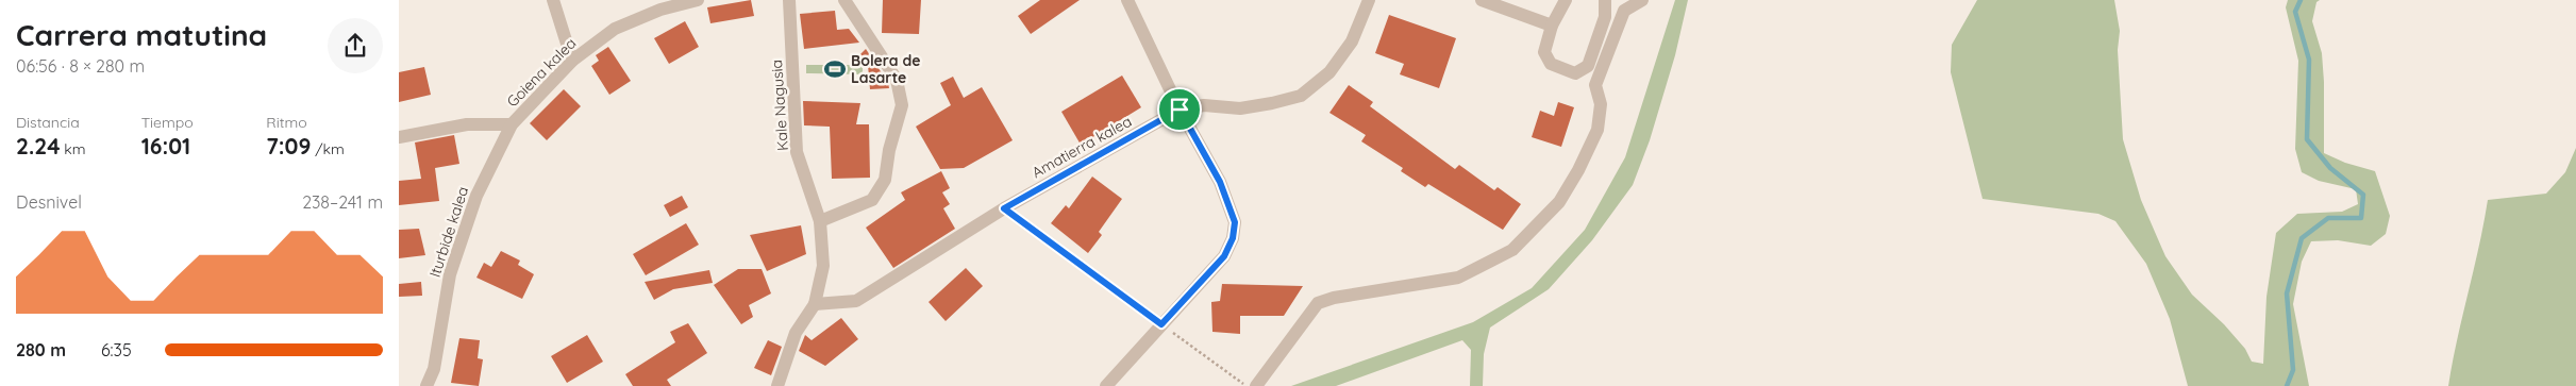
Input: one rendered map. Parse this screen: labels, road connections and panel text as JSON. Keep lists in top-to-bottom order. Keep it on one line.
{"streets":{"street":["Goiena kalea","Kale Nagusia","Amatierra kalea","Iturbide kalea"]},"crossings":[["Goiena kalea","Iturbide kalea"],["Kale Nagusia","Amatierra kalea"]],"places":{"sports":["Bolera de Lasarte"]},"page":{"heading":["Carrera matutina","06:56 · 8 × 280 m"],"stats":[["Distancia","2.24 km"],["Tiempo","16:01"],["Ritmo","7:09 /km"]],"chart":["Desnivel","238–241 m"],"list":[{"name":"280 m","note":"6:35"}]}}
